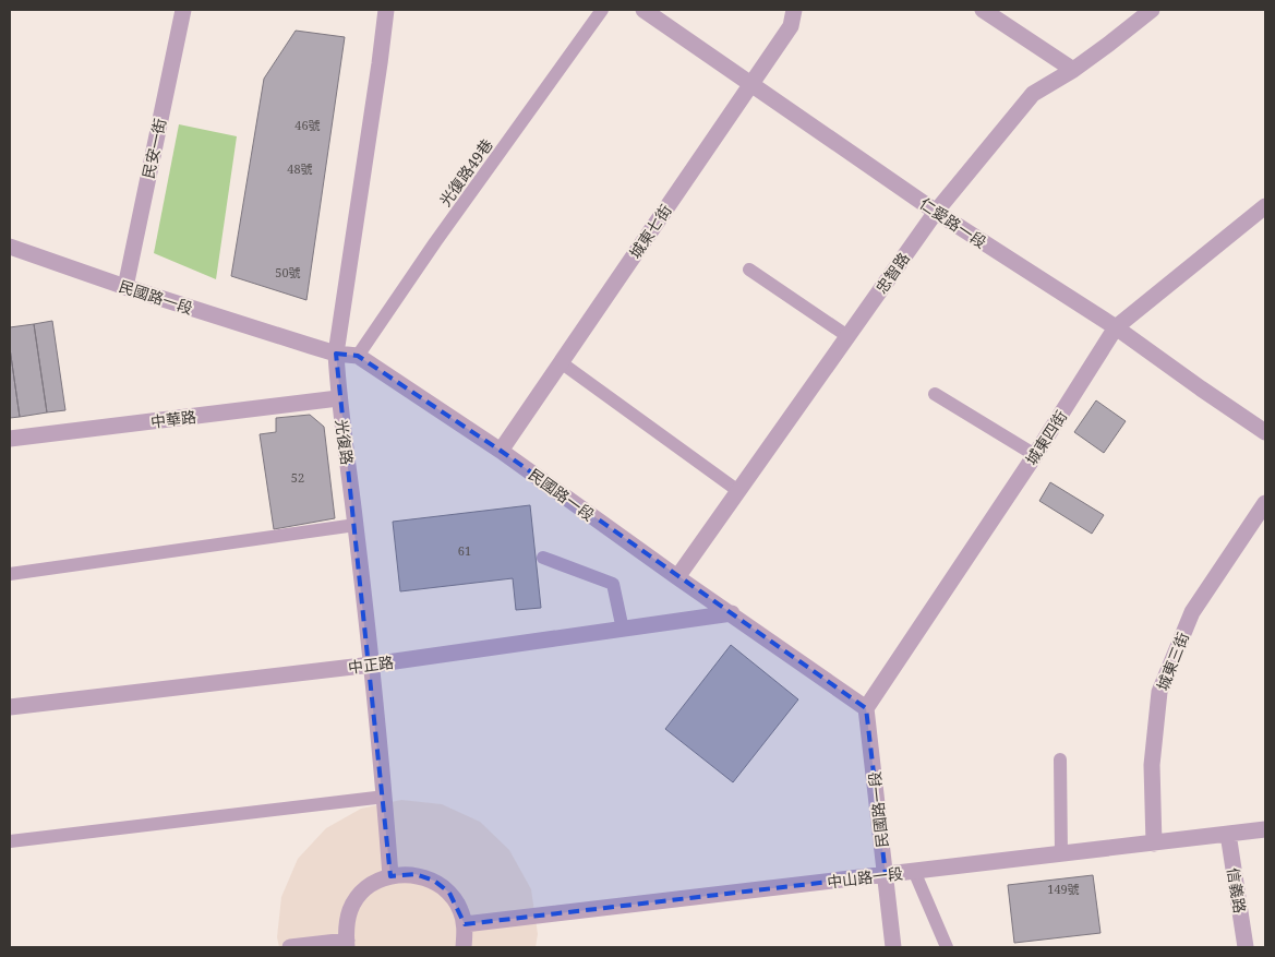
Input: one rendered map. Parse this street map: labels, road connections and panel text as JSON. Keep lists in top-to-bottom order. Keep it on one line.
{"streets":{"street":["民安一街","仁愛路一段","城東七街","忠智路","民國路一段","中華路","城東四街","光復路","城東三街","中正路","中山路一段","信義路"],"lane":["光復路49巷"]},"crossings":[["民安一街","民國路一段"],["光復路49巷","民國路一段"],["仁愛路一段","城東七街"],["仁愛路一段","忠智路"],["仁愛路一段","城東四街"],["城東七街","民國路一段"],["忠智路","民國路一段"],["民國路一段","城東四街"],["民國路一段","光復路"],["民國路一段","中正路"],["民國路一段","中山路一段"],["中華路","光復路"],["光復路","中正路"],["城東三街","中山路一段"],["中山路一段","信義路"]],"house_numbers":["46號","48號","50號","52","61","149號"]}
